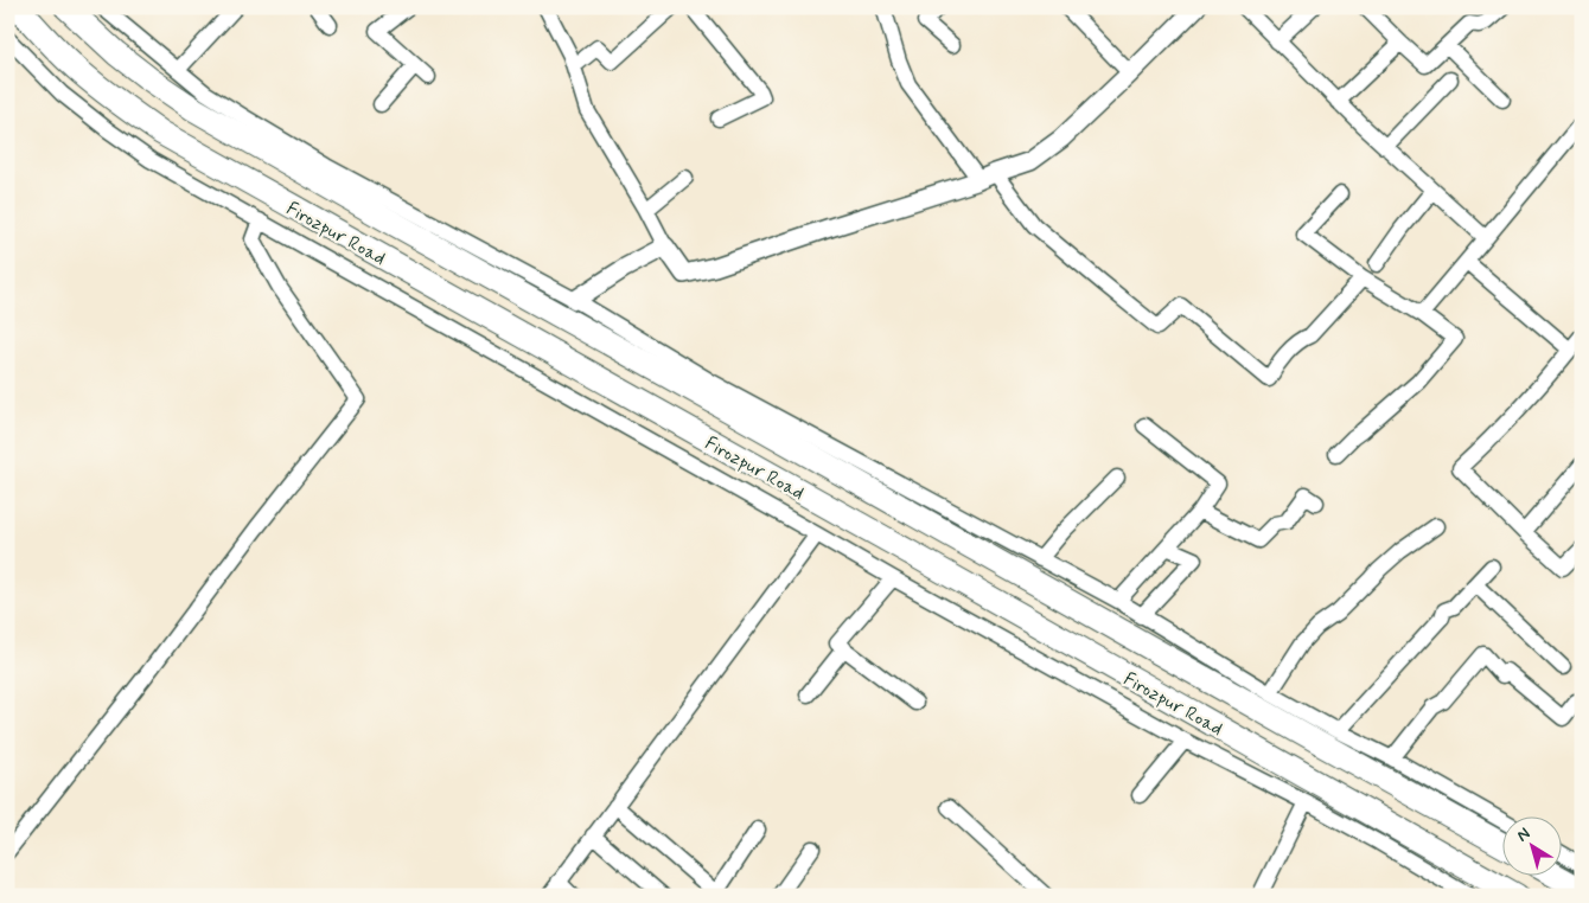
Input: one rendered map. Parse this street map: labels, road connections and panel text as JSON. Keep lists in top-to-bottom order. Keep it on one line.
{"streets":{"highway":["Firozpur Road"]},"north":"top left"}
